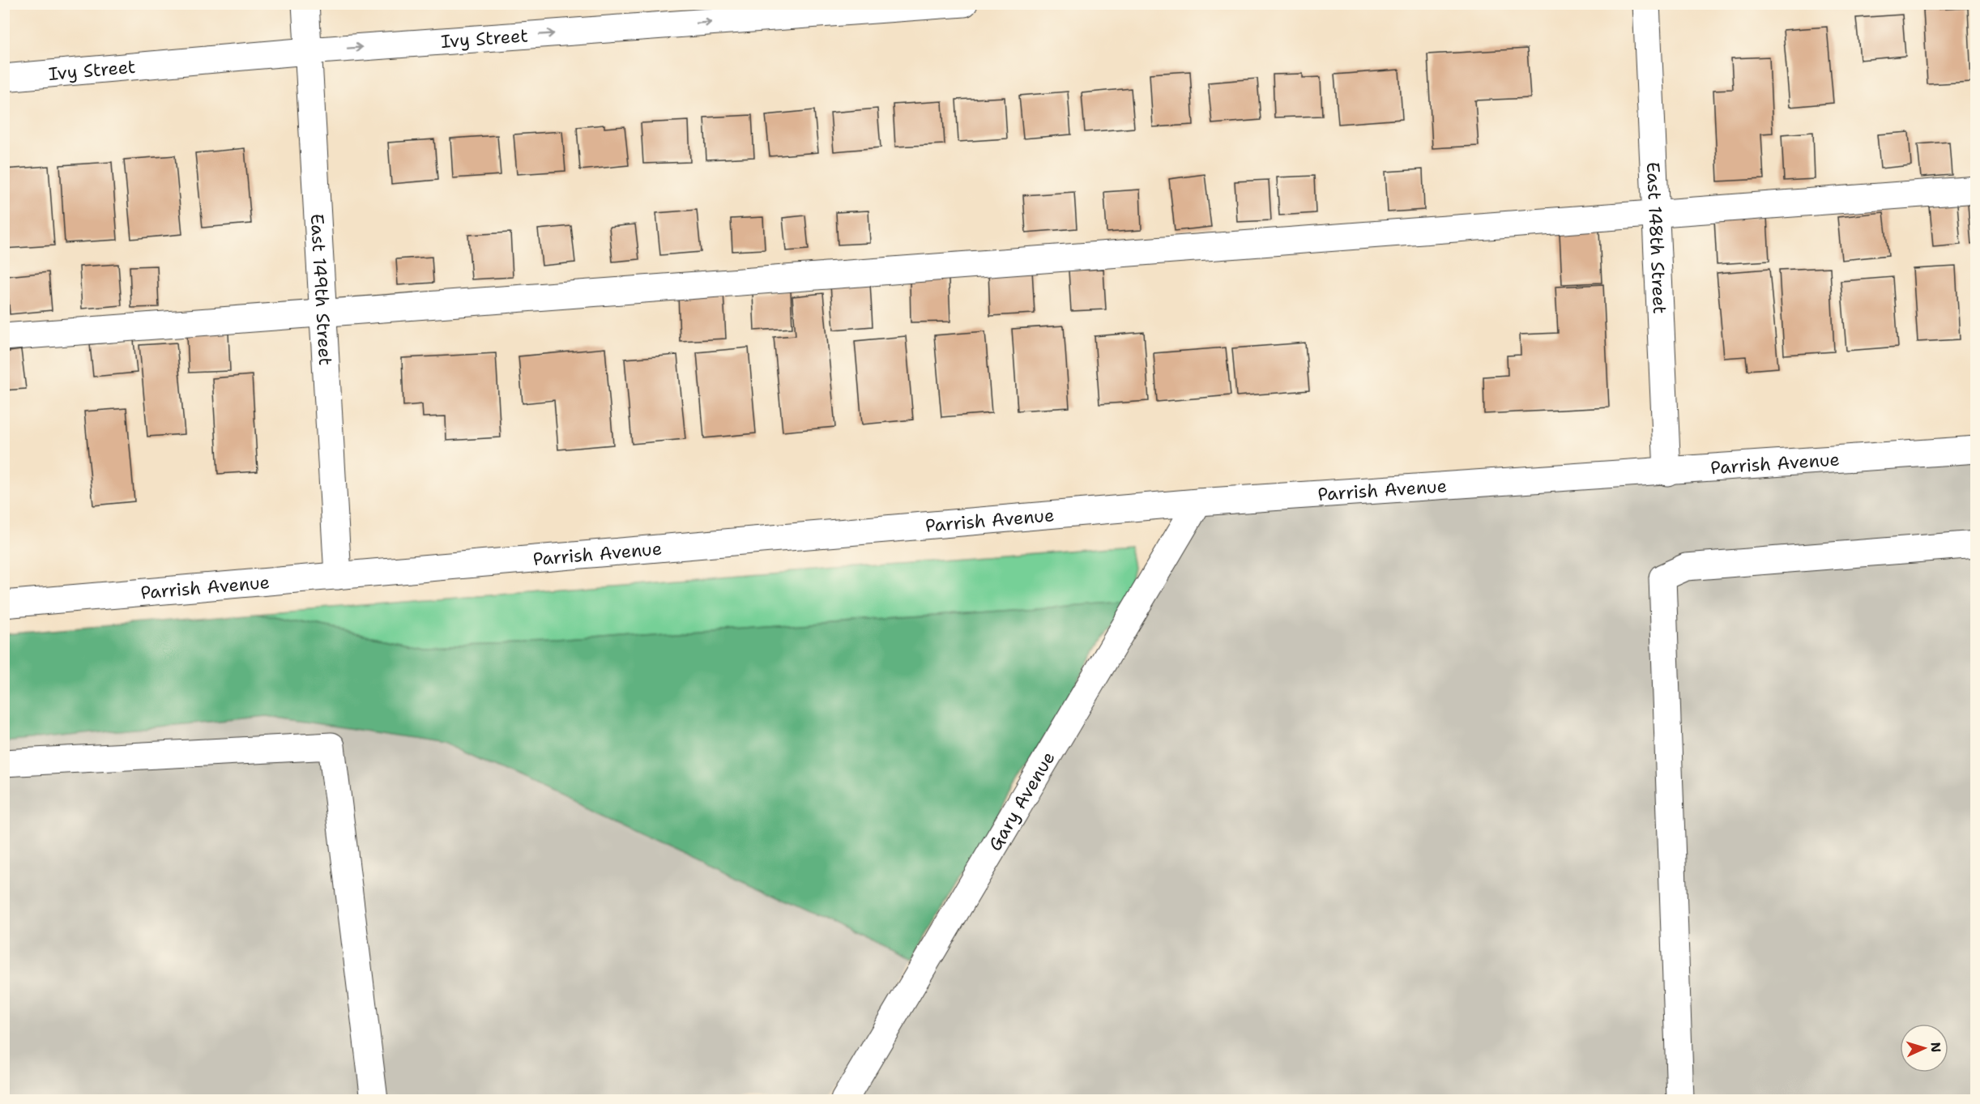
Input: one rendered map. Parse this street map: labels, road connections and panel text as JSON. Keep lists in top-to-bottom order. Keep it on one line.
{"streets":{"street":["Ivy Street","East 148th Street","East 149th Street","Parrish Avenue","Gary Avenue"]},"crossings":[["Ivy Street","East 149th Street"],["East 148th Street","Parrish Avenue"],["East 149th Street","Parrish Avenue"],["Parrish Avenue","Gary Avenue"]],"one_way":["Ivy Street"],"north":"right"}
